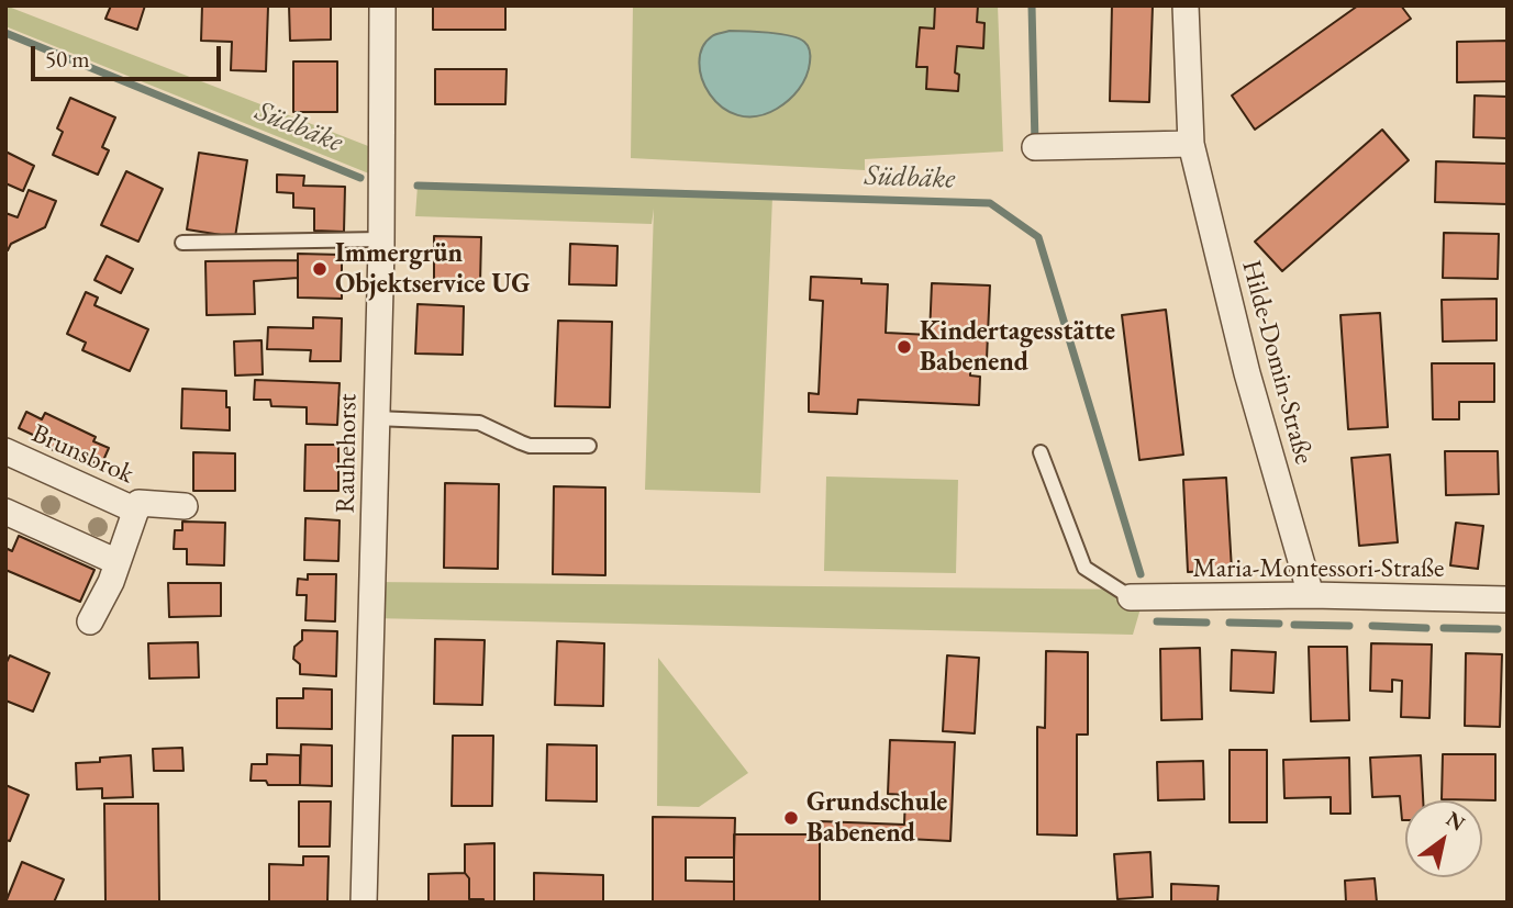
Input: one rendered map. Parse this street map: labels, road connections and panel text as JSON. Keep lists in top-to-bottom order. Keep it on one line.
{"streets":{"street":["Hilde-Domin-Straße","Rauhehorst","Brunsbrok","Maria-Montessori-Straße"]},"crossings":[["Hilde-Domin-Straße","Maria-Montessori-Straße"]],"water":["Südbäke"],"places":["Immergrün Objektservice UG","Kindertagesstätte Babenend","Grundschule Babenend"],"scale_bar":"50 m","north":"top right"}
